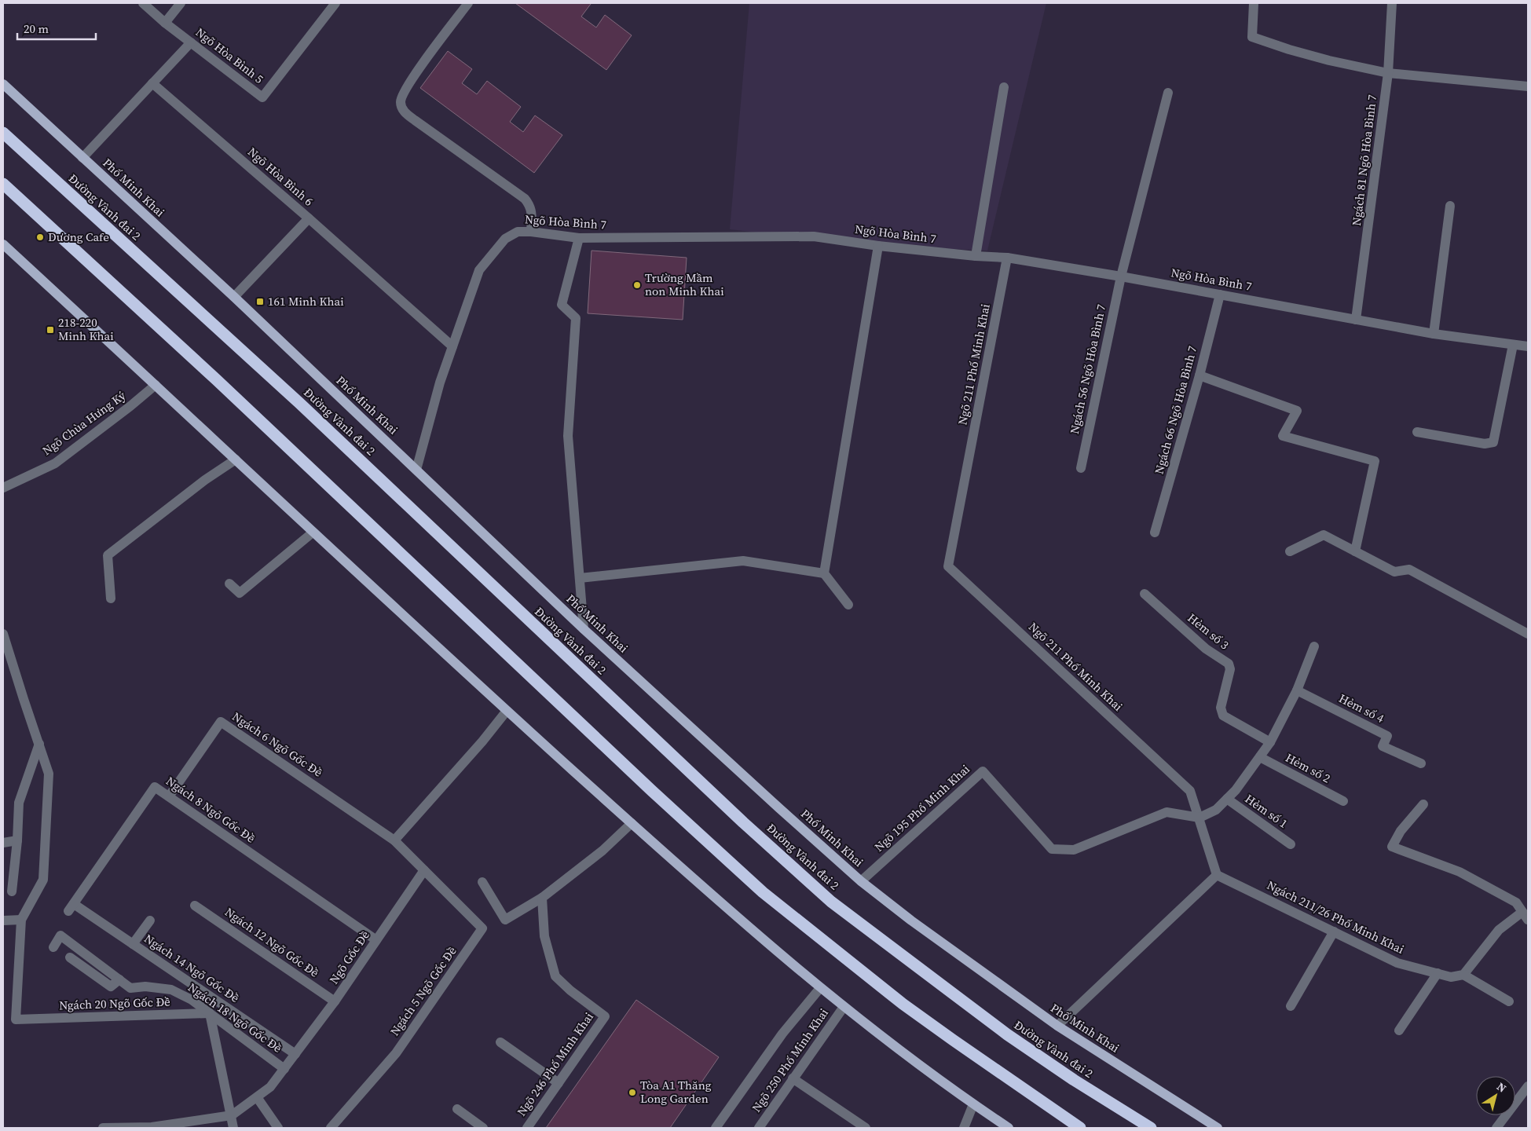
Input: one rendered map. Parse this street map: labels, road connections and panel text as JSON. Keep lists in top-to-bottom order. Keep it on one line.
{"streets":{"highway":["Đường Vành đai 2"],"main road":["Phố Minh Khai"],"street":["Ngõ Hòa Bình 5","Ngách 81 Ngõ Hòa Bình 7","Ngõ Hòa Bình 6","Ngõ Hòa Bình 7","Ngõ 211 Phố Minh Khai","Ngách 56 Ngõ Hòa Bình 7","Ngách 66 Ngõ Hòa Bình 7","Ngõ Chùa Hưng Ký","Hẻm số 3","Hẻm số 4","Ngách 6 Ngõ Gốc Đề","Hẻm số 2","Ngõ 195 Phố Minh Khai","Ngách 8 Ngõ Gốc Đề","Hẻm số 1","Ngách 211/26 Phố Minh Khai","Ngách 12 Ngõ Gốc Đề","Ngõ Gốc Đề","Ngách 14 Ngõ Gốc Đề","Ngách 5 Ngõ Gốc Đề","Ngách 20 Ngõ Gốc Đề","Ngách 18 Ngõ Gốc Đề","Ngõ 250 Phố Minh Khai","Ngõ 246 Phố Minh Khai"]},"crossings":[["Ngách 81 Ngõ Hòa Bình 7","Ngõ Hòa Bình 7"],["Ngõ Hòa Bình 6","Ngõ Hòa Bình 7"],["Phố Minh Khai","Ngõ Hòa Bình 7"],["Phố Minh Khai","Ngõ 195 Phố Minh Khai"],["Ngõ Hòa Bình 7","Ngõ 211 Phố Minh Khai"],["Ngõ Hòa Bình 7","Ngách 56 Ngõ Hòa Bình 7"],["Ngõ Hòa Bình 7","Ngách 66 Ngõ Hòa Bình 7"],["Ngõ 211 Phố Minh Khai","Ngõ 195 Phố Minh Khai"],["Ngõ 211 Phố Minh Khai","Ngách 211/26 Phố Minh Khai"],["Ngách 6 Ngõ Gốc Đề","Ngách 8 Ngõ Gốc Đề"],["Ngách 8 Ngõ Gốc Đề","Ngõ Gốc Đề"],["Ngách 8 Ngõ Gốc Đề","Ngách 14 Ngõ Gốc Đề"],["Ngách 12 Ngõ Gốc Đề","Ngõ Gốc Đề"],["Ngõ Gốc Đề","Ngách 14 Ngõ Gốc Đề"],["Ngõ Gốc Đề","Ngách 5 Ngõ Gốc Đề"],["Ngõ Gốc Đề","Ngách 18 Ngõ Gốc Đề"],["Ngách 20 Ngõ Gốc Đề","Ngách 18 Ngõ Gốc Đề"]],"places":{"other":["Dương Cafe","Trường Mầm non Minh Khai","Tòa A1 Thăng Long Garden"],"transit":["161 Minh Khai","218-220 Minh Khai"]},"scale_bar":"20 m","north":"top right"}
